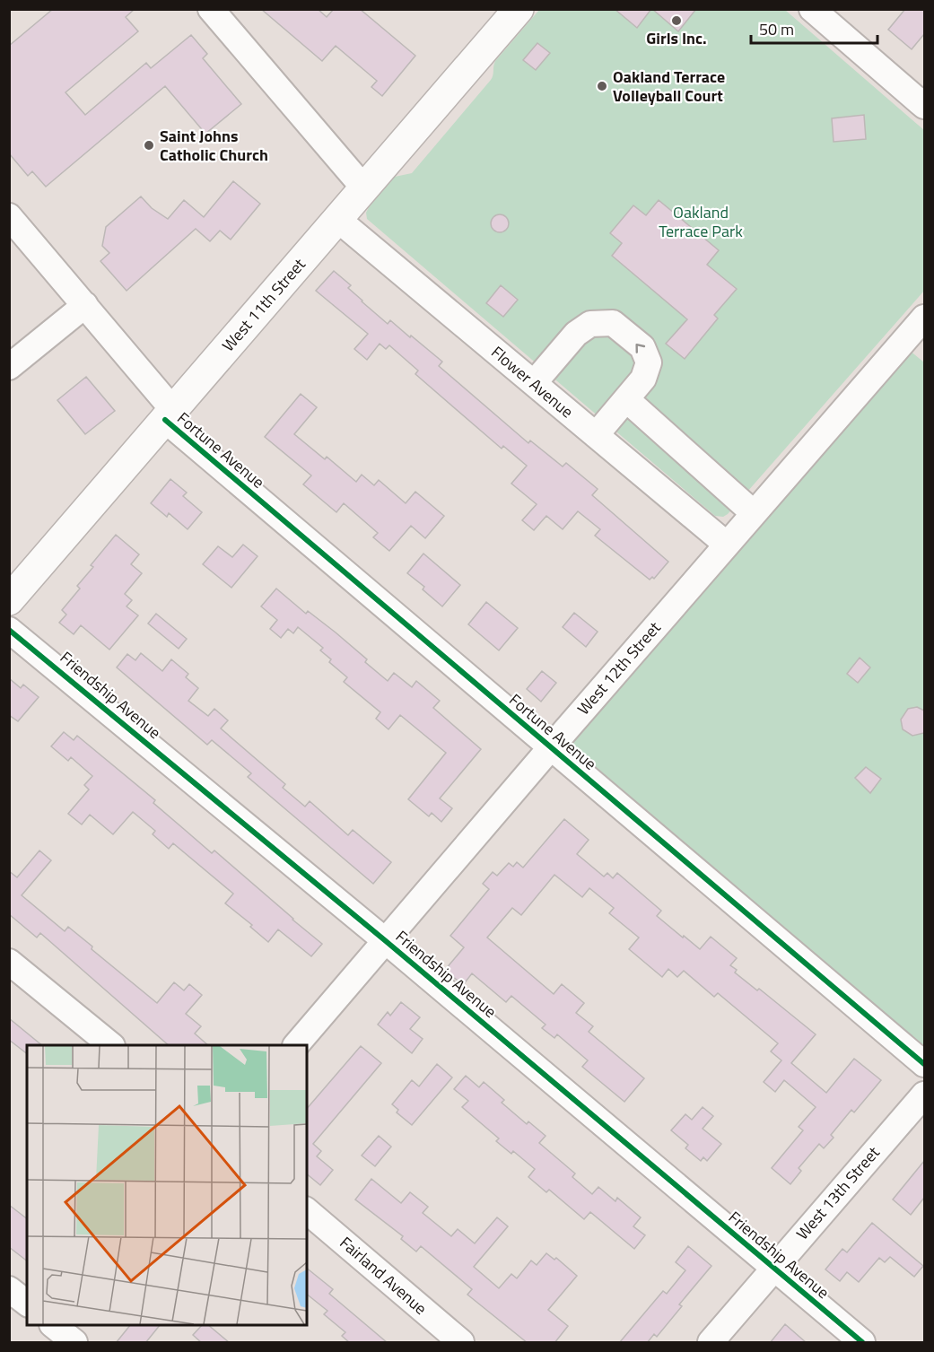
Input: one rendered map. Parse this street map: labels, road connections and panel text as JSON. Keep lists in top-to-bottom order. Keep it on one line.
{"streets":{"main road":["West 11th Street"],"street":["Flower Avenue","Fortune Avenue","West 12th Street","Friendship Avenue","West 13th Street","Fairland Avenue"]},"crossings":[["West 11th Street","Flower Avenue"],["West 11th Street","Fortune Avenue"],["Flower Avenue","West 12th Street"],["Fortune Avenue","West 12th Street"],["West 12th Street","Friendship Avenue"],["Friendship Avenue","West 13th Street"]],"parks":["Oakland Terrace Park"],"places":["Girls Inc.","Oakland Terrace Volleyball Court","Saint Johns Catholic Church"],"scale_bar":"50 m"}
